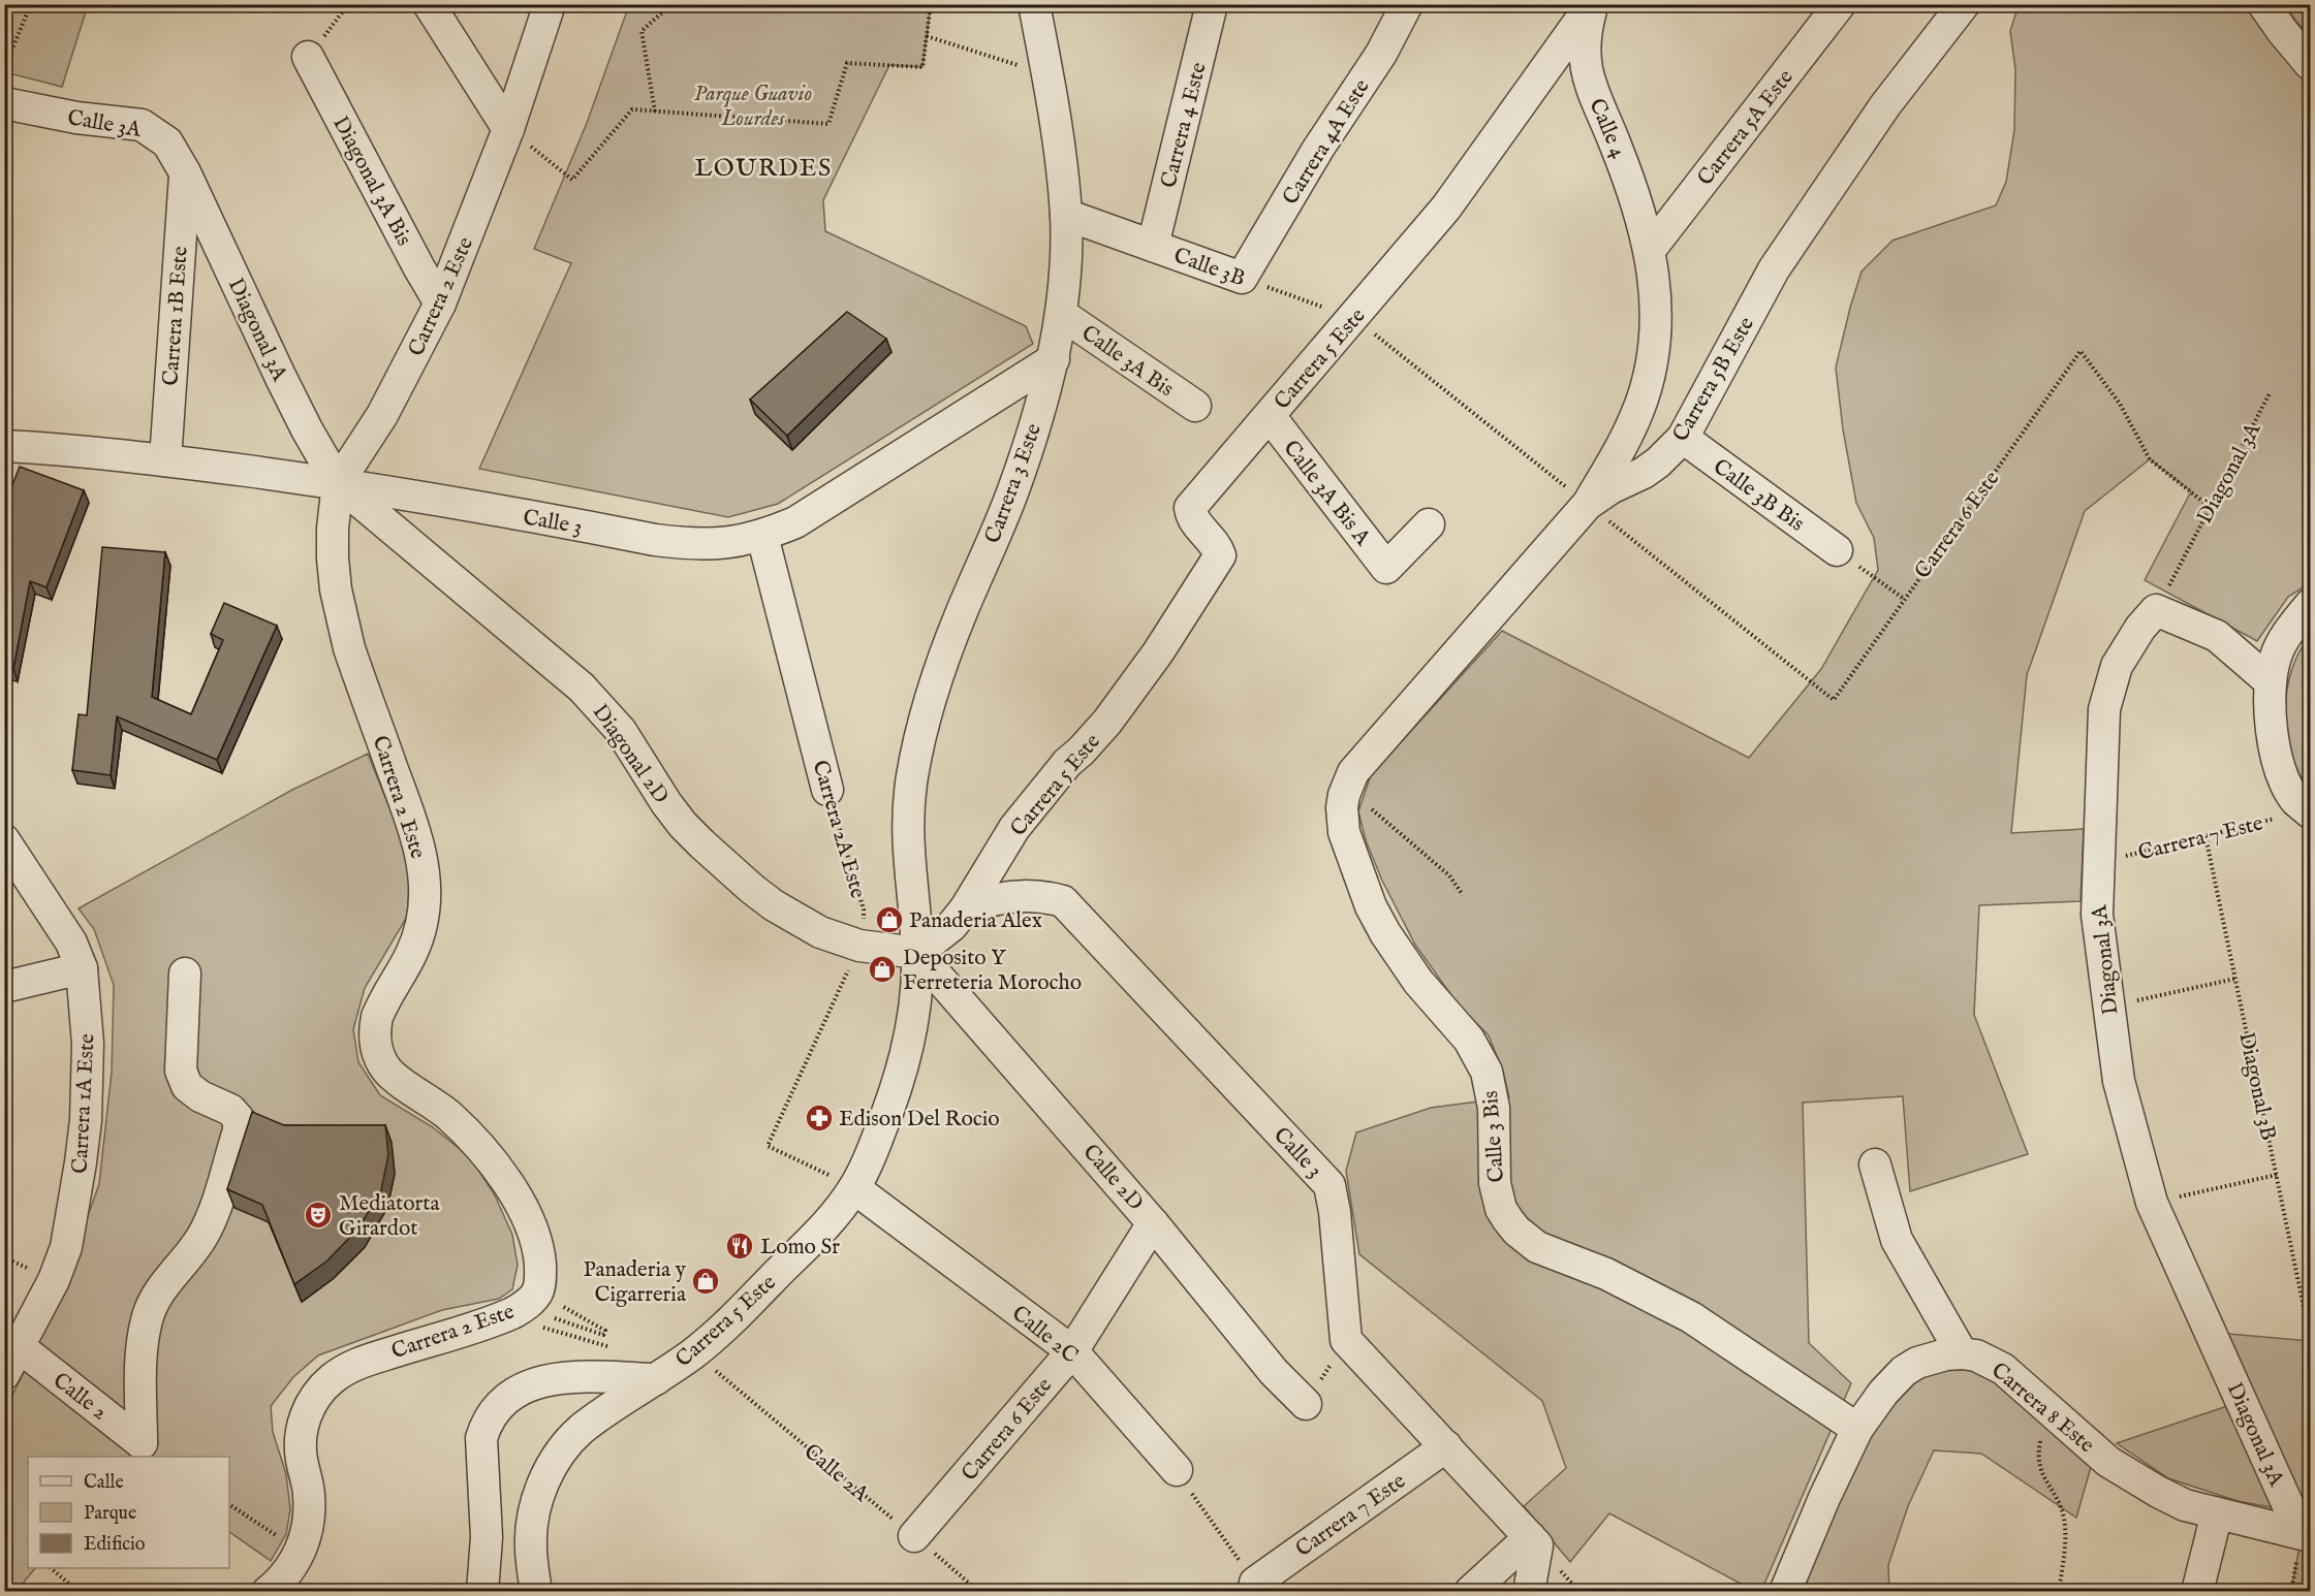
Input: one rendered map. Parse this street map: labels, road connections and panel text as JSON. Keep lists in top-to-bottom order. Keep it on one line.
{"streets":{"street":["Calle 3A","Carrera 4 Este","Carrera 5A Este","Calle 4","Carrera 4A Este","Diagonal 3A Bis","Calle 3B","Carrera 2 Este","Carrera 1B Este","Diagonal 3A","Carrera 5 Este","Calle 3A Bis","Carrera 5B Este","Carrera 3 Este","Calle 3A Bis A","Calle 3B Bis","Calle 3","Carrera 6 Este","Diagonal 2D","Carrera 2A Este","Carrera 7 Este","Carrera 1A Este","Calle 3 Bis","Calle 2D","Calle 2C","Calle 2","Carrera 8 Este"],"path":["Diagonal 3B","Calle 2A"]},"crossings":[["Calle 3A","Carrera 1B Este"],["Calle 3A","Diagonal 3A"],["Carrera 4 Este","Calle 3B"],["Carrera 5A Este","Calle 4"],["Calle 4","Carrera 5 Este"],["Calle 4","Carrera 5B Este"],["Carrera 4A Este","Calle 3B"],["Diagonal 3A Bis","Carrera 2 Este"],["Calle 3B","Carrera 5 Este"],["Calle 3B","Carrera 3 Este"],["Carrera 2 Este","Diagonal 3A"],["Carrera 2 Este","Calle 3"],["Carrera 2 Este","Diagonal 2D"],["Carrera 1B Este","Diagonal 3A"],["Carrera 1B Este","Calle 3"],["Diagonal 3A","Calle 3"],["Diagonal 3A","Carrera 6 Este"],["Diagonal 3A","Diagonal 2D"],["Diagonal 3A","Carrera 7 Este"],["Diagonal 3A","Carrera 8 Este"],["Carrera 5 Este","Carrera 3 Este"],["Carrera 5 Este","Calle 3A Bis A"],["Carrera 5 Este","Calle 3"],["Carrera 5 Este","Diagonal 2D"],["Carrera 5 Este","Carrera 2A Este"],["Carrera 5 Este","Calle 2D"],["Carrera 5 Este","Calle 2C"],["Carrera 5 Este","Calle 2A"],["Calle 3A Bis","Carrera 3 Este"],["Carrera 5B Este","Calle 3B Bis"],["Carrera 5B Este","Calle 3 Bis"],["Carrera 3 Este","Calle 3"],["Carrera 3 Este","Diagonal 2D"],["Carrera 3 Este","Calle 2D"],["Calle 3","Diagonal 2D"],["Calle 3","Carrera 2A Este"],["Carrera 6 Este","Calle 2D"],["Carrera 6 Este","Calle 2C"],["Carrera 6 Este","Calle 2A"],["Diagonal 2D","Carrera 2A Este"],["Diagonal 2D","Calle 2D"],["Carrera 2A Este","Calle 2C"],["Carrera 7 Este","Diagonal 3B"],["Carrera 1A Este","Calle 2"],["Calle 3 Bis","Carrera 8 Este"]],"districts":["LOURDES"],"parks":["Parque Guavio Lourdes"],"places":{"shop":["Panaderia Alex","Deposito Y Ferreteria Morocho","Panaderia y Cigarreria"],"pharmacy":["Edison Del Rocio"],"theatre":["Mediatorta Girardot"],"restaurant":["Lomo Sr"]},"legend":["Calle","Parque","Edificio"]}
